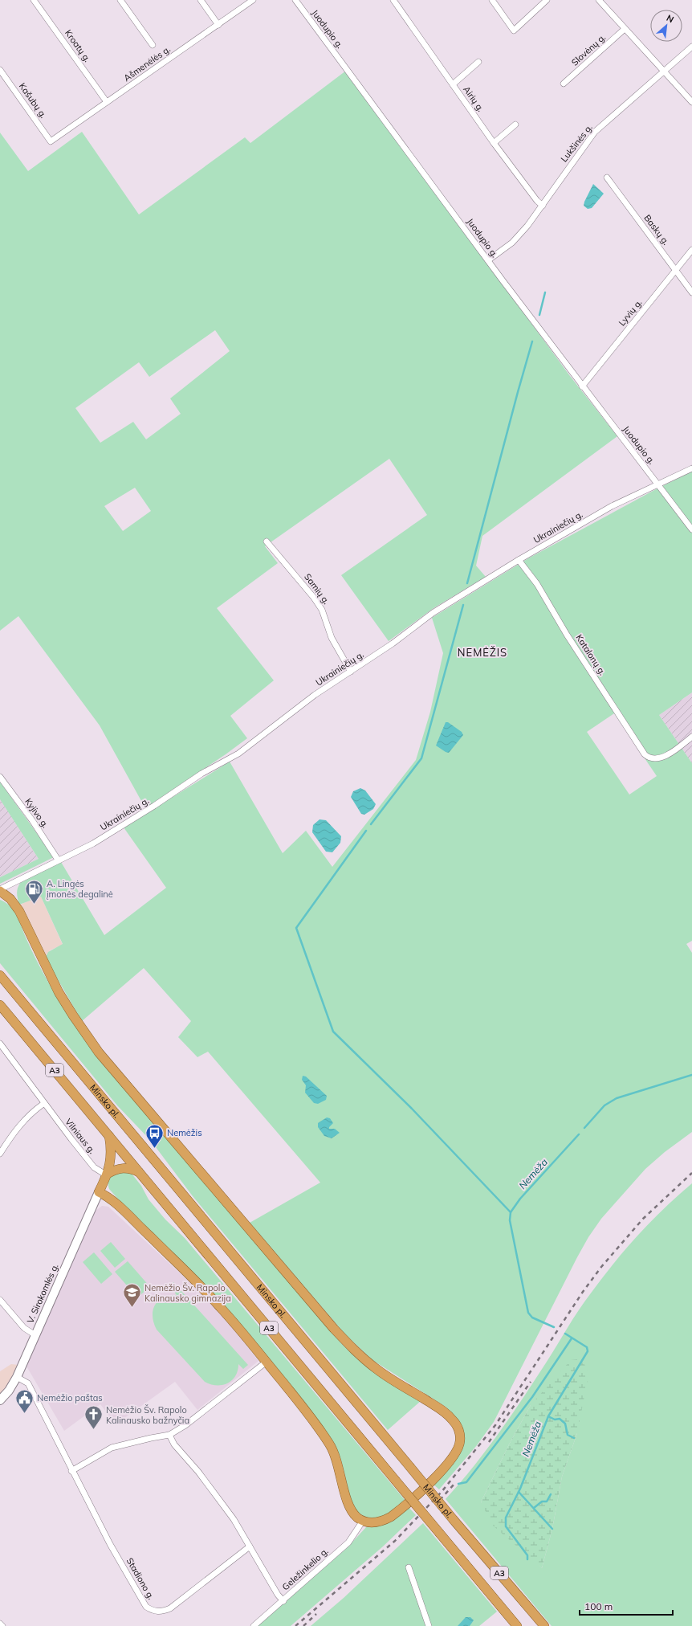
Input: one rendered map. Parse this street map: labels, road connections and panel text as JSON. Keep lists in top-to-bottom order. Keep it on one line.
{"streets":{"highway":["A3","Minsko pl."],"main road":["V. Sirokomlės g."],"street":["Juodupio g.","Kroatų g.","Slovėnų g.","Ašmenėlės g.","Airių g.","Kašubų g.","Lukšinės g.","Baskų g.","Lyvių g.","Ukrainiečių g.","Samių g.","Katalonų g.","Kyjivo g.","Vilniaus g.","Geležinkelio g.","Stadiono g."]},"crossings":[["Juodupio g.","Lukšinės g."],["Juodupio g.","Lyvių g."],["Juodupio g.","Ukrainiečių g."],["Kroatų g.","Ašmenėlės g."],["Ašmenėlės g.","Kašubų g."],["Airių g.","Lukšinės g."],["Baskų g.","Lyvių g."],["Ukrainiečių g.","Samių g."],["Ukrainiečių g.","Katalonų g."],["Ukrainiečių g.","Kyjivo g."],["V. Sirokomlės g.","Stadiono g."]],"districts":["NEMĖŽIS"],"water":["Nemėža"],"places":{"fuel station":["A. Lingės įmonės degalinė"],"bus stop":["Nemėžis"],"school or university":["Nemėžio Šv. Rapolo Kalinausko gimnazija"],"public building":["Nemėžio paštas"],"church":["Nemėžio Šv. Rapolo Kalinausko bažnyčia"]},"scale_bar":"100 m","north":"top right"}
